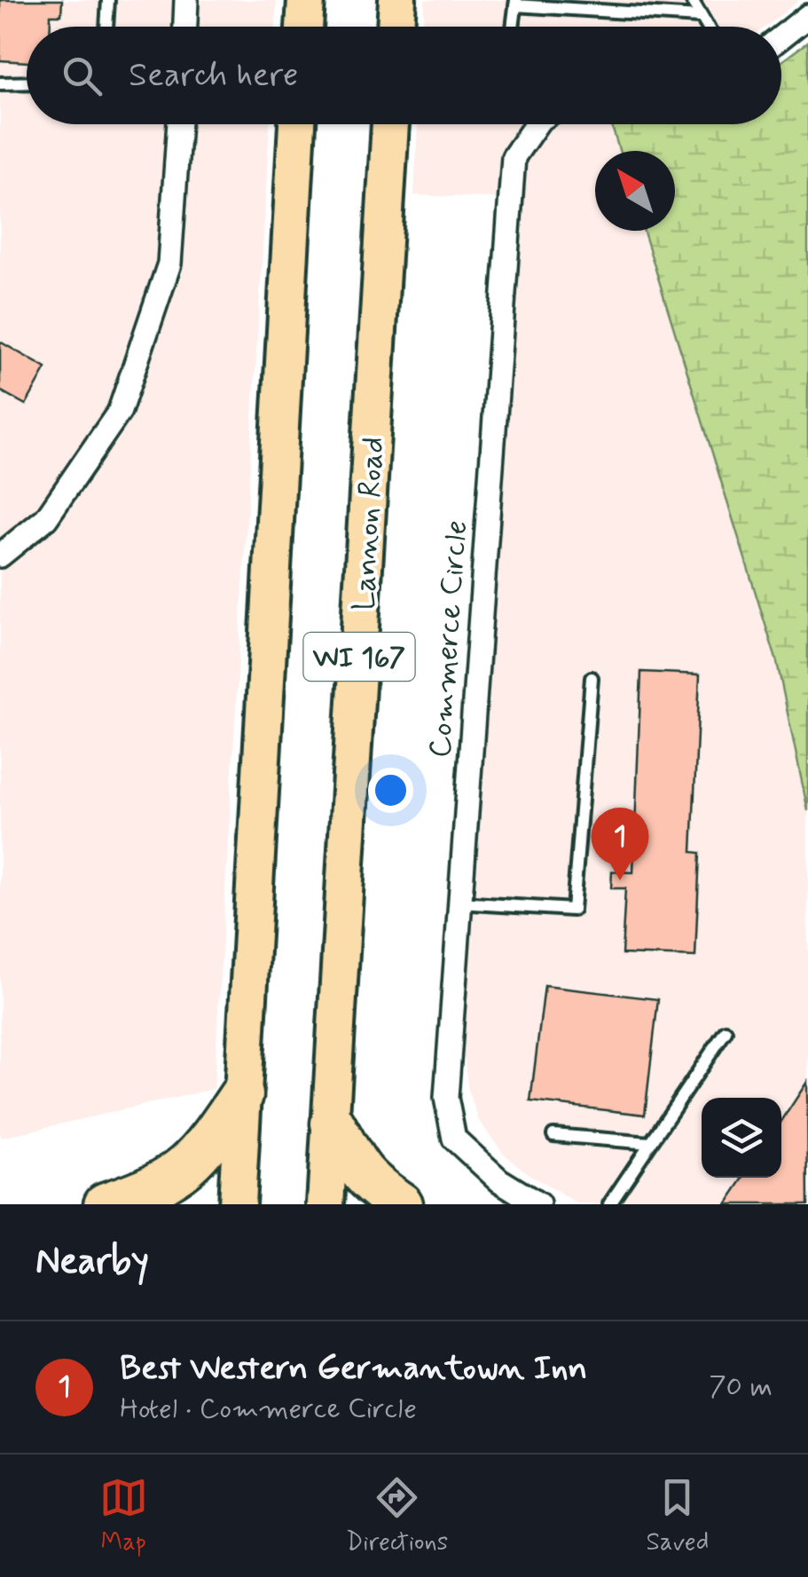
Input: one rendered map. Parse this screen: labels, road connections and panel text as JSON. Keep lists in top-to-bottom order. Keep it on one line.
{"streets":{"main road":["Lannon Road","WI 167"],"street":["Commerce Circle"]},"north":"top left","page":{"search":"Search here","pins":"1","heading":"Nearby","list":[{"mark":"1","name":"Best Western Germantown Inn","note":"Hotel · Commerce Circle","value":"70 m"}],"nav":["Map","Directions","Saved"]}}
